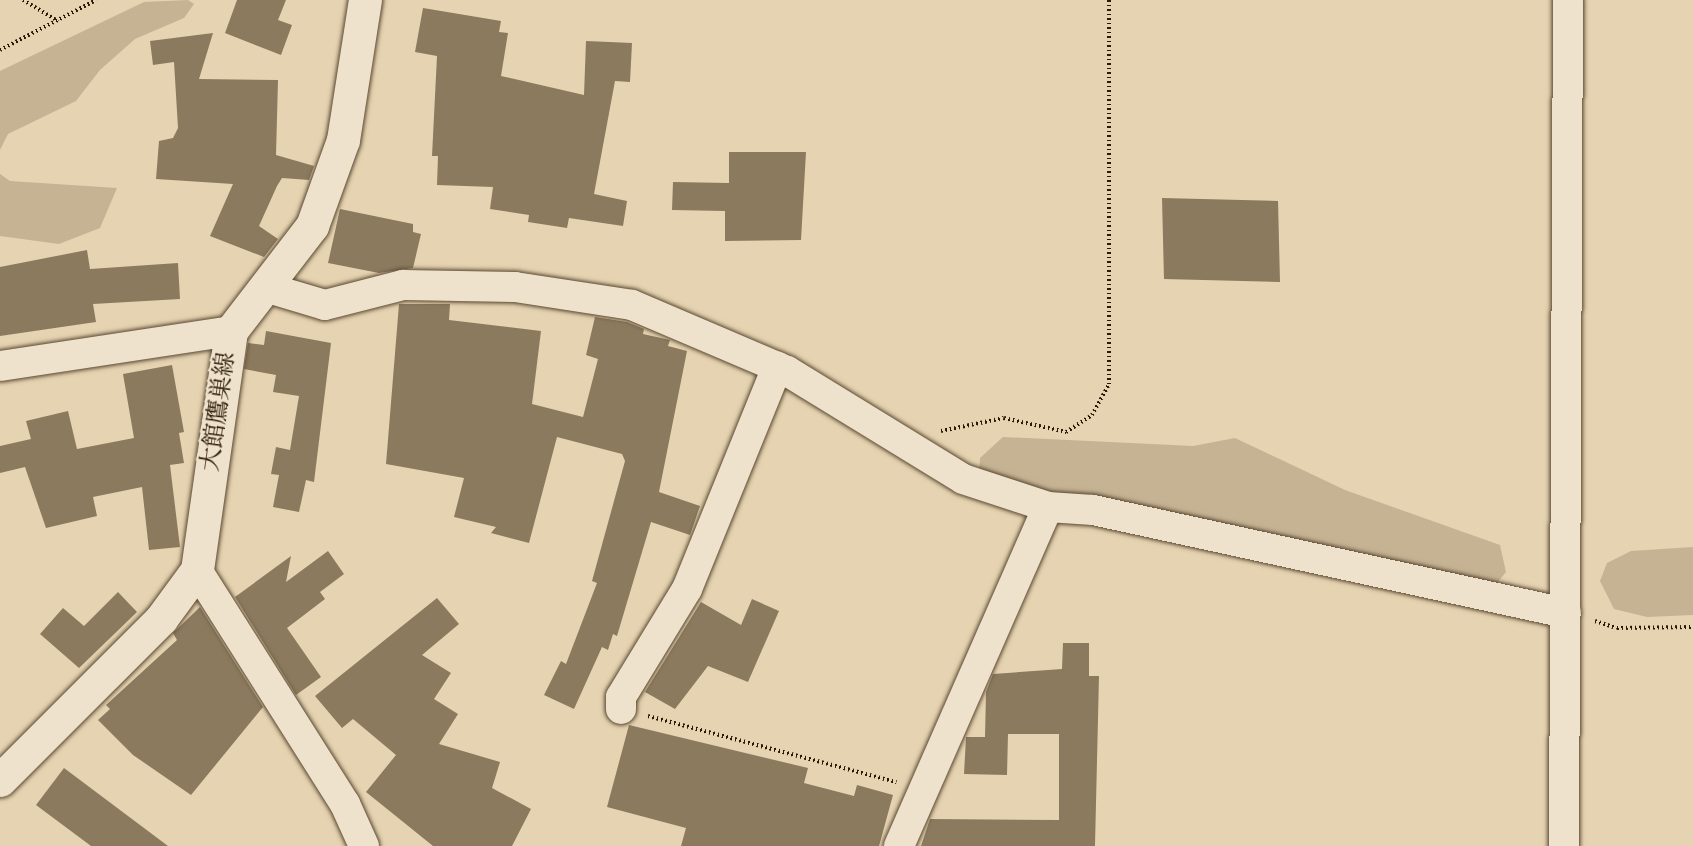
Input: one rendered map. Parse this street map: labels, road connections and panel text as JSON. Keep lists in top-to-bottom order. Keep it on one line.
{"streets":{"main road":["大館鷹巣線"]}}
